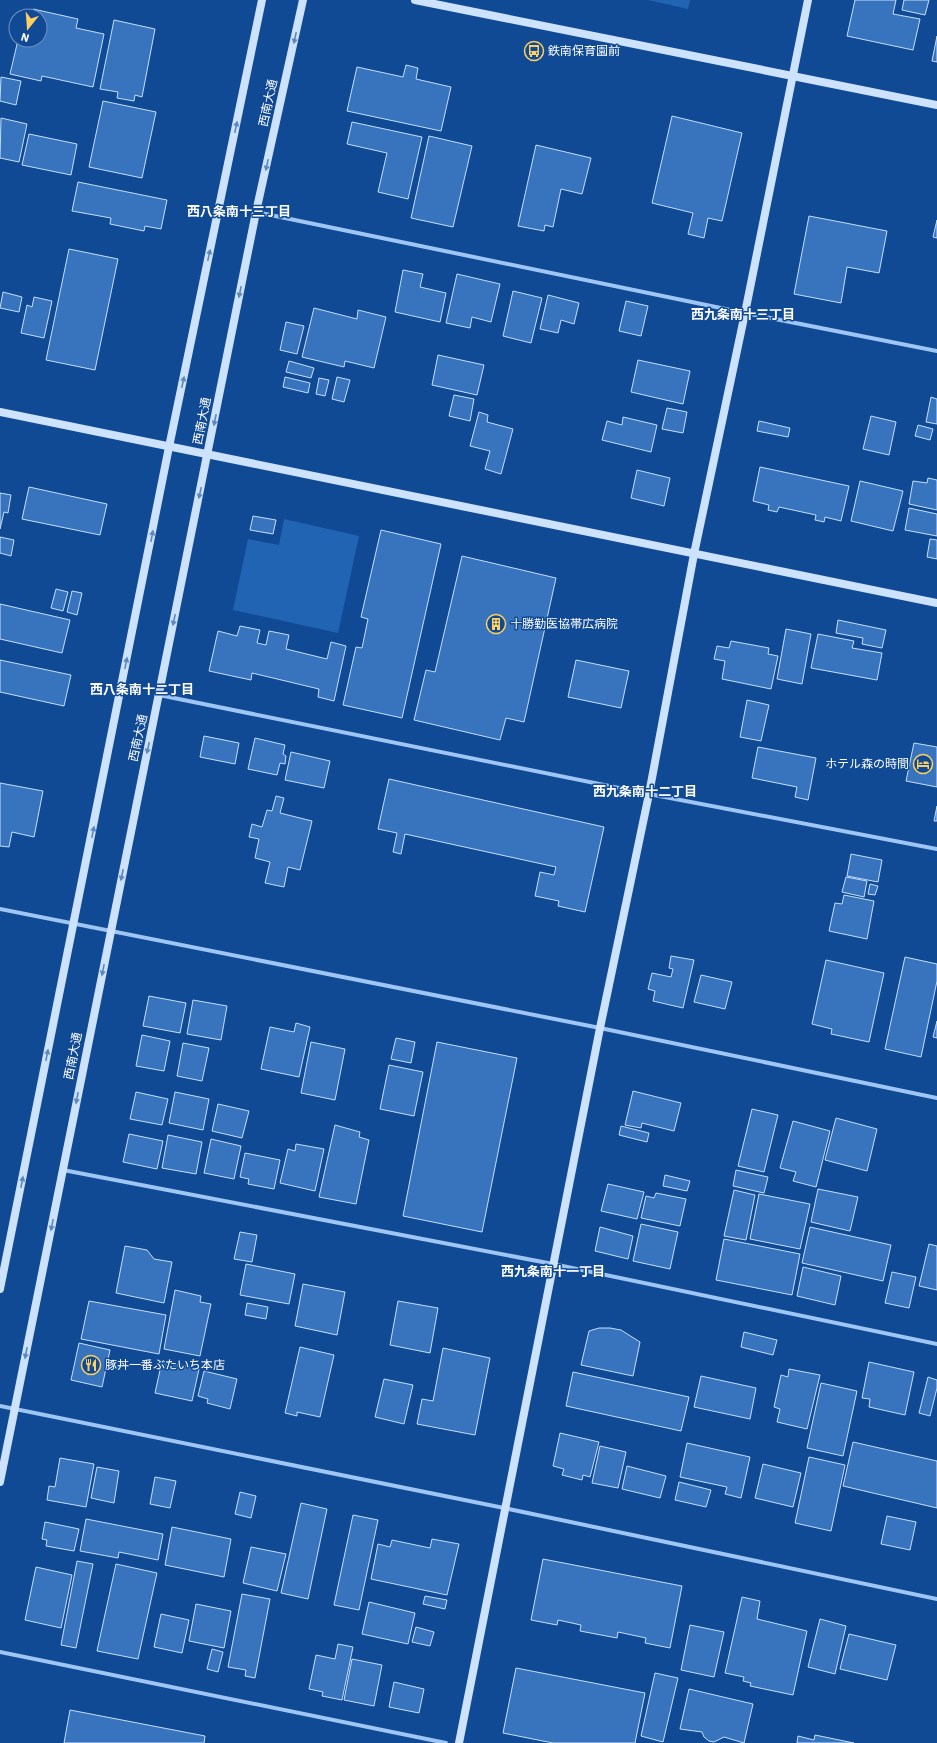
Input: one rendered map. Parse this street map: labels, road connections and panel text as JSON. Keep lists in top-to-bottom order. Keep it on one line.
{"streets":{"street":["西南大通"]},"districts":["西八条南十三丁目","西九条南十三丁目","西八条南十二丁目","西九条南十二丁目","西九条南十一丁目"],"places":{"bus stop":["鉄南保育園前"],"building":["十勝勤医協帯広病院"],"hotel":["ホテル森の時間"],"restaurant":["豚丼一番ぶたいち本店"]},"north":"bottom"}
